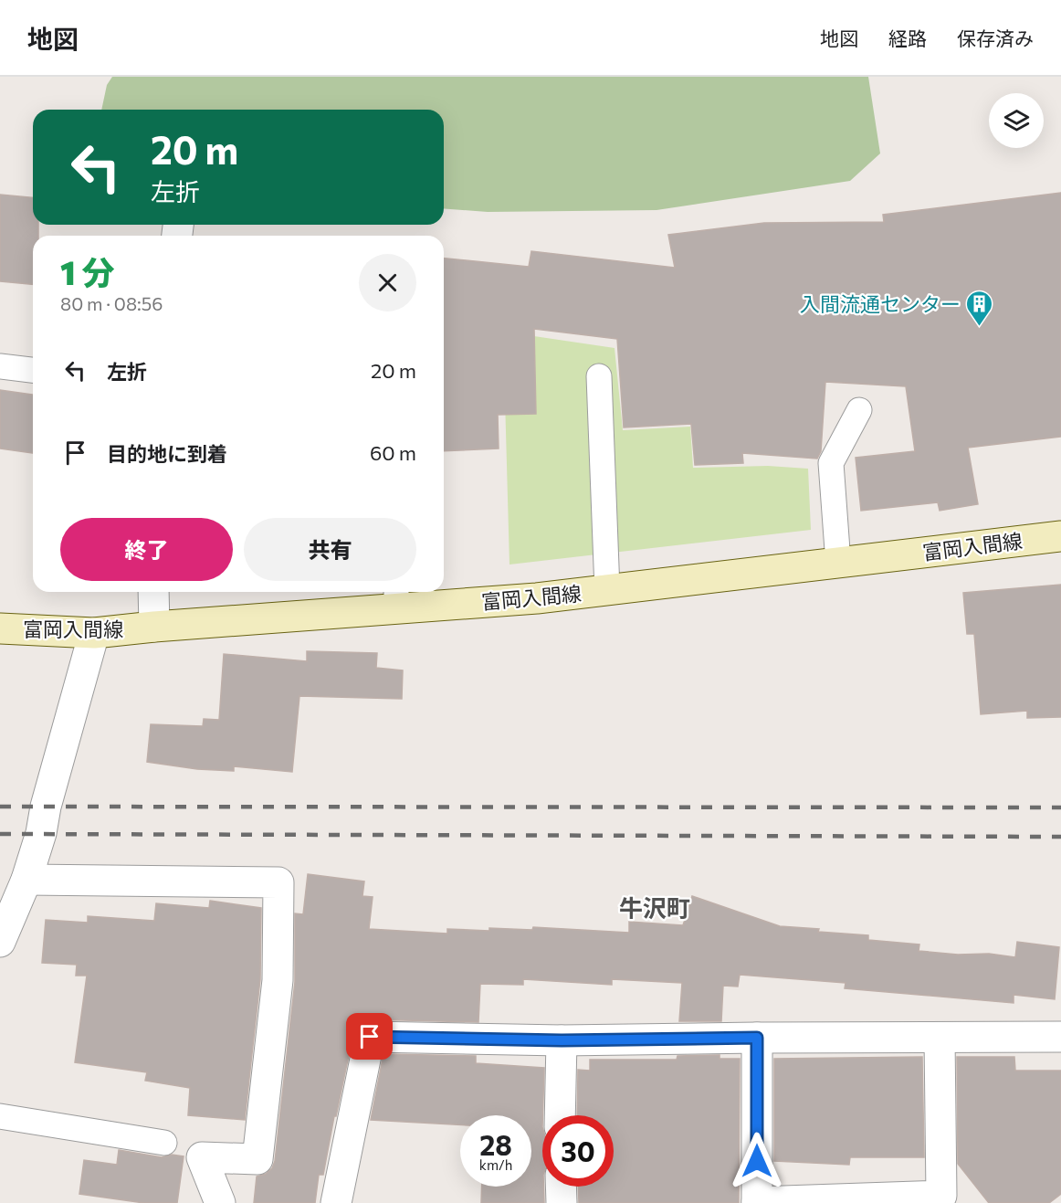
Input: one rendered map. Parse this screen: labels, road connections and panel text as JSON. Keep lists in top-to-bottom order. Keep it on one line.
{"streets":{"main road":["富岡入間線"]},"districts":["牛沢町"],"places":{"building":["入間流通センター"]},"page":{"header":"地図","nav":["地図","経路","保存済み"],"turn":["20 m","左折"],"heading":["1 分","80 m · 08:56"],"list":[{"name":"左折","value":"20 m"},{"name":"目的地に到着","value":"60 m"}],"buttons":["終了","共有"],"speed":"28 km/h","limit":"30"}}
